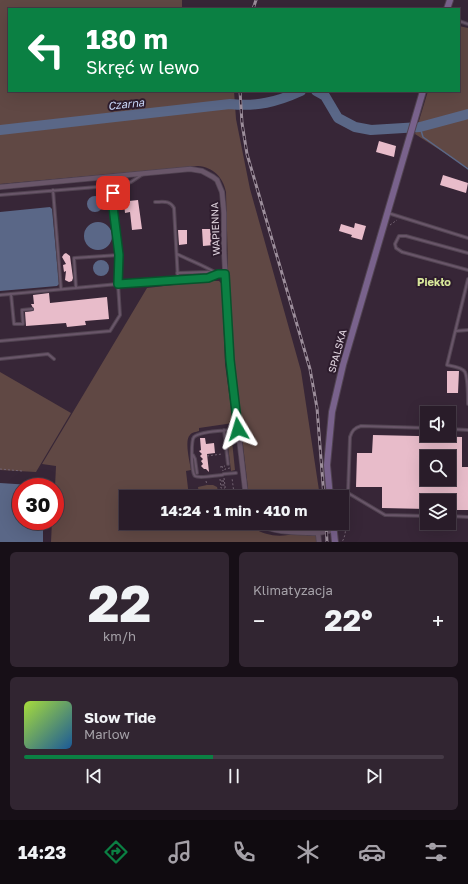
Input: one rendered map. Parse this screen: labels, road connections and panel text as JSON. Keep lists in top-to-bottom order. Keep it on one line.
{"streets":{"street":["WAPIENNA","SPALSKA"]},"districts":["Piekło"],"water":["Czarna"],"page":{"turn":["180 m","Skręć w lewo"],"limit":"30","trip":"14:24 · 1 min · 410 m","tile":[["22","km/h"],"Klimatyzacja"],"heat":["−","22°","+"],"song":["Slow Tide","Marlow"],"tabs":"14:23"}}
